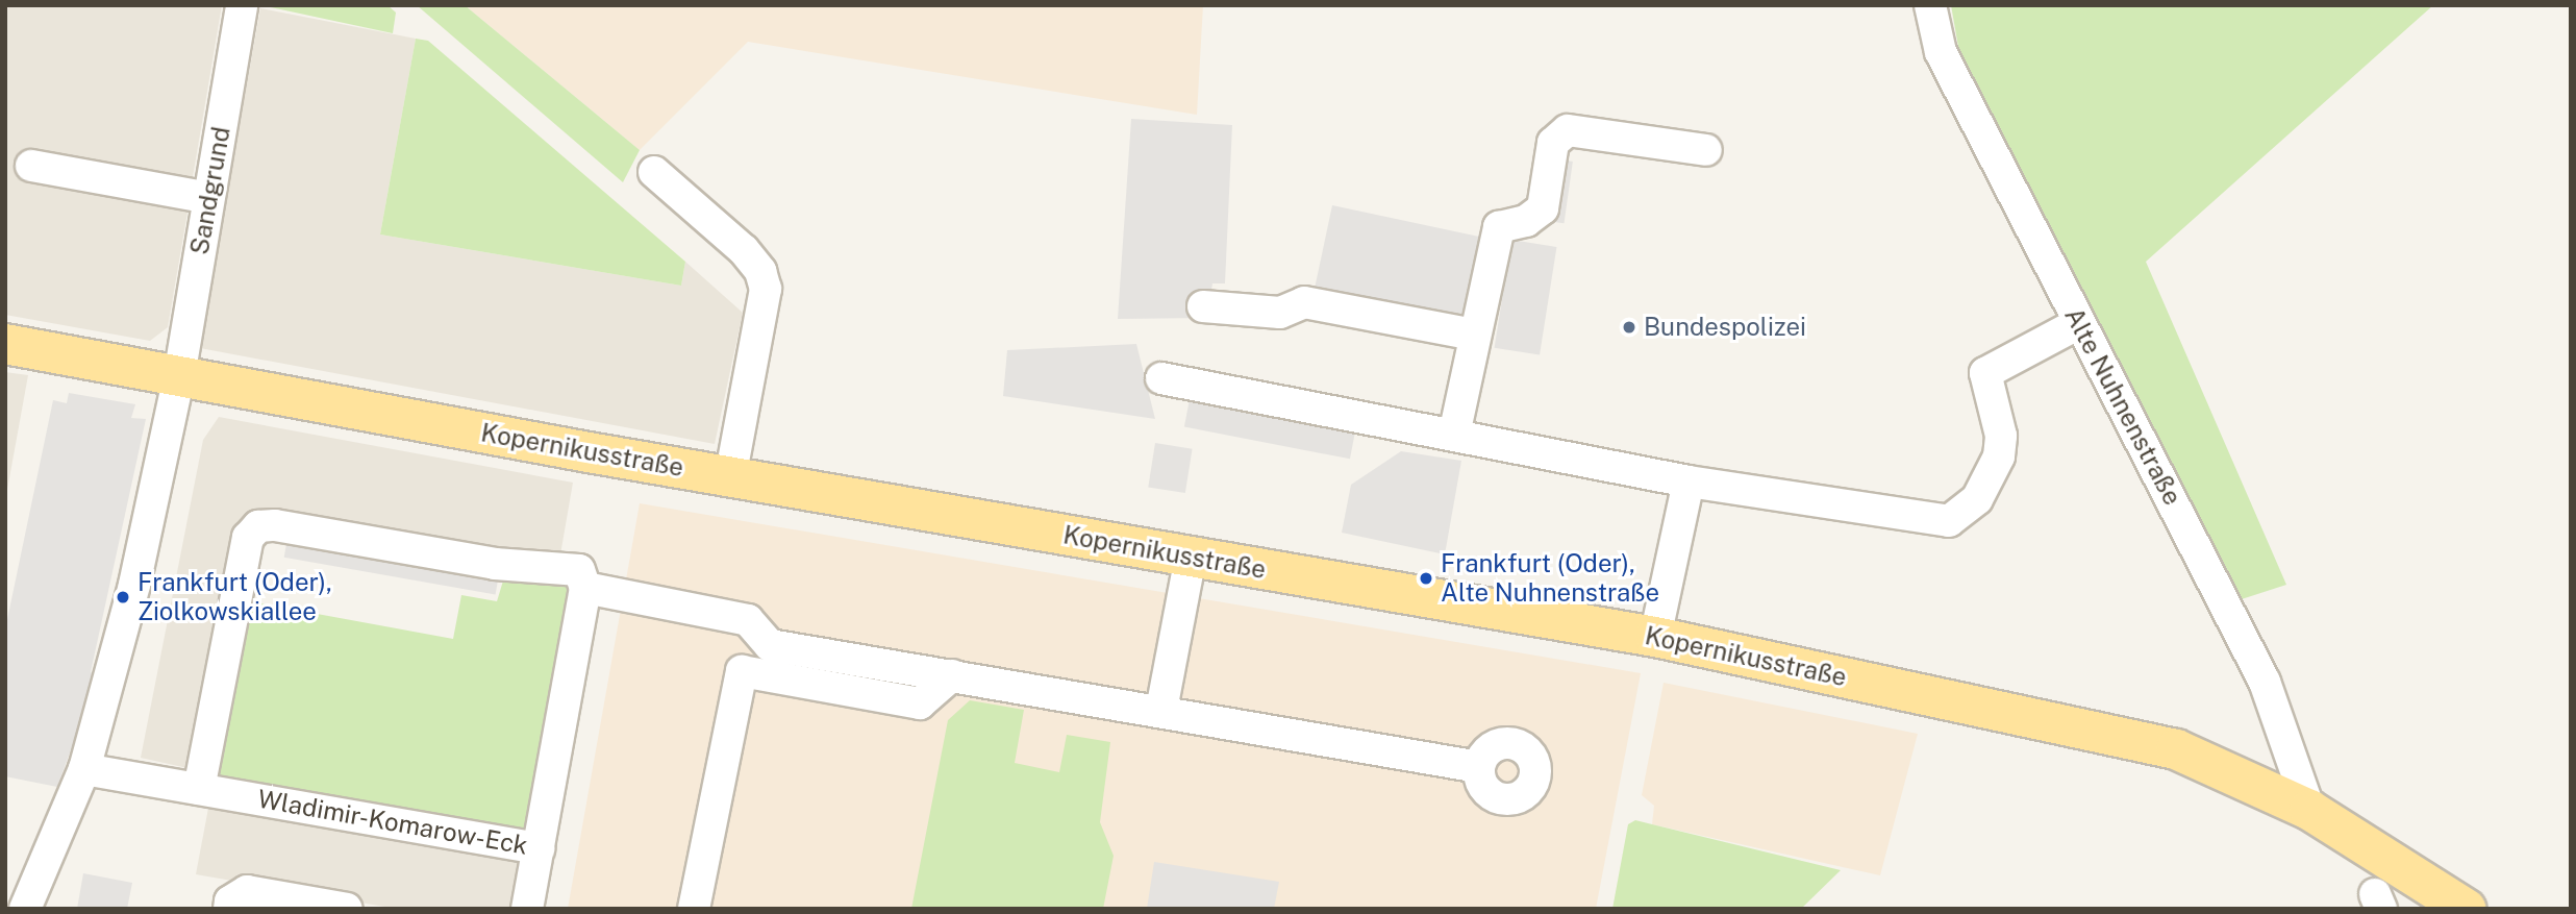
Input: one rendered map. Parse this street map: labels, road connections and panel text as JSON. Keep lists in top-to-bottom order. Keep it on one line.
{"streets":{"main road":["Kopernikusstraße"],"street":["Sandgrund","Alte Nuhnenstraße","Wladimir-Komarow-Eck"]},"crossings":[["Sandgrund","Kopernikusstraße"],["Sandgrund","Wladimir-Komarow-Eck"],["Alte Nuhnenstraße","Kopernikusstraße"]],"places":["Bundespolizei","Frankfurt (Oder), Alte Nuhnenstraße","Frankfurt (Oder), Ziolkowskiallee"]}
